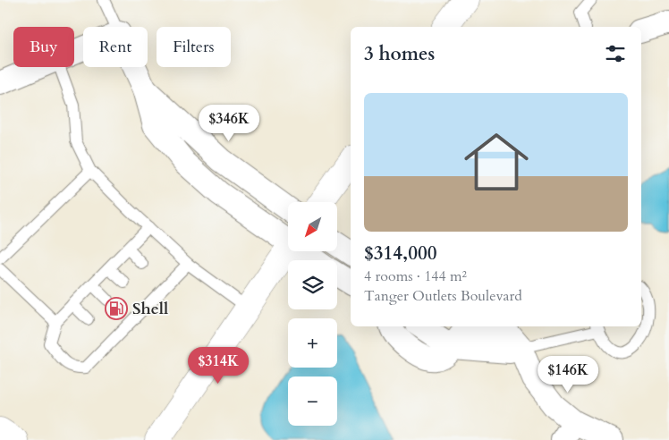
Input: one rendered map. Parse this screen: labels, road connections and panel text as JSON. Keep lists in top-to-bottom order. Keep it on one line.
{"places":{"fuel station":["Shell"]},"north":"bottom left","page":{"chip":["Buy","Rent","Filters"],"heading":"3 homes","list":[{"name":"$314,000","note":"4 rooms · 144 m² · Tanger Outlets Boulevard"}],"price":["$346K","$314K","$146K"],"map_buttons":["+","−"]}}
